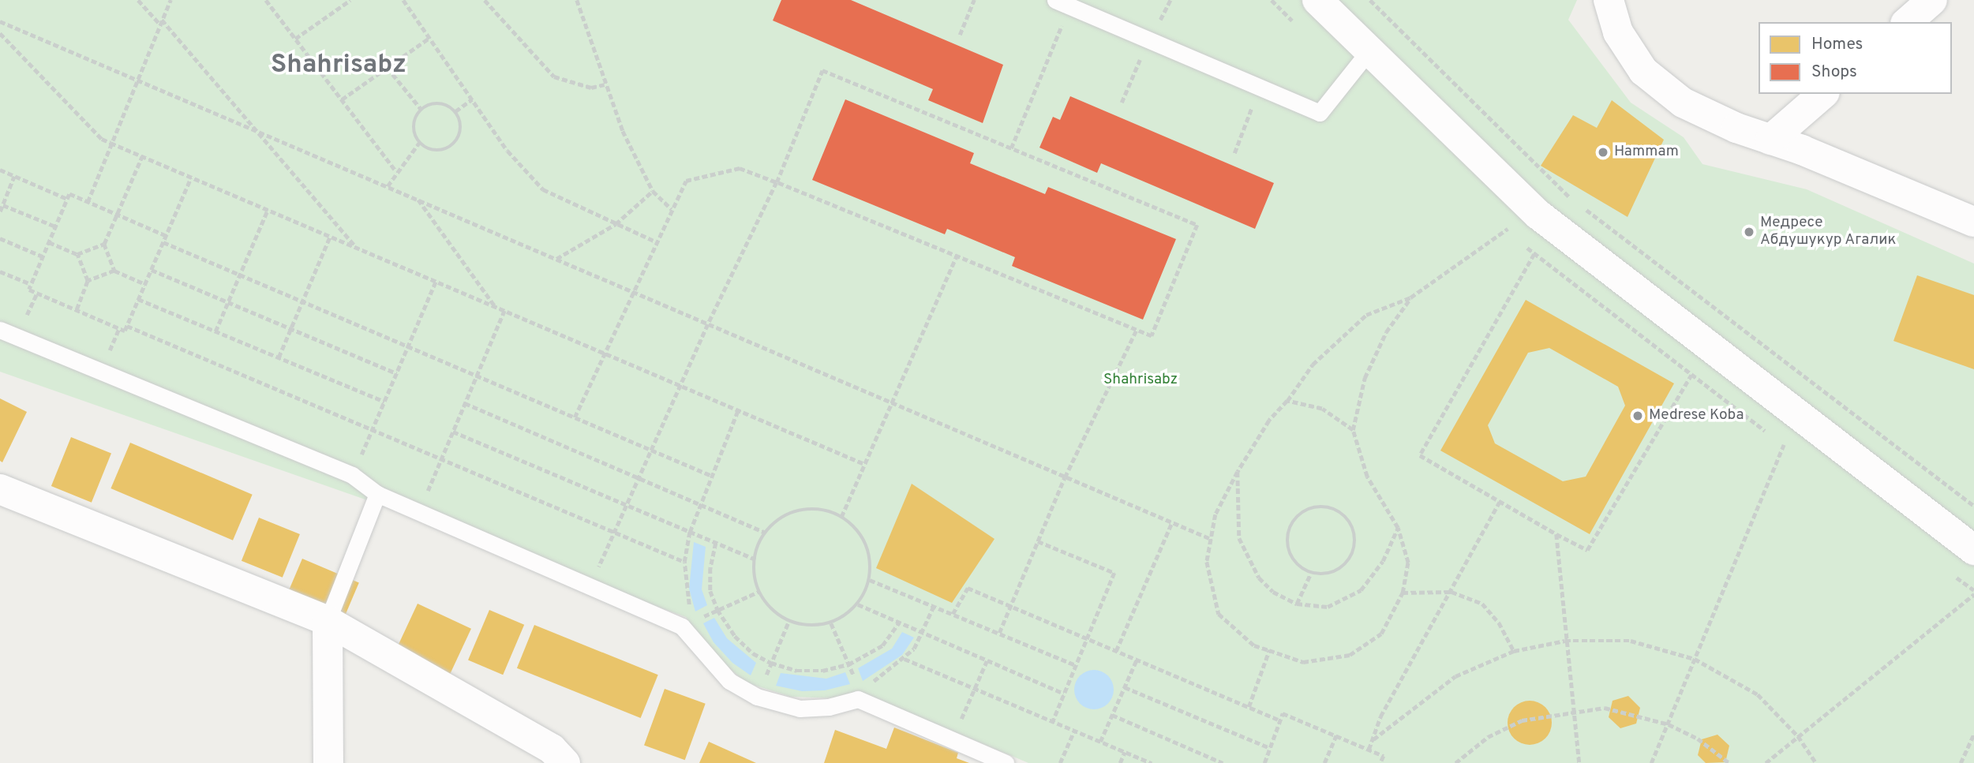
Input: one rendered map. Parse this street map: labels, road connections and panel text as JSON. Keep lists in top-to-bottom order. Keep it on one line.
{"districts":["Shahrisabz"],"parks":["Shahrisabz"],"places":["Hammam","Медресе Абдушукур Агалик","Medrese Koba"],"legend":["Homes","Shops"]}
